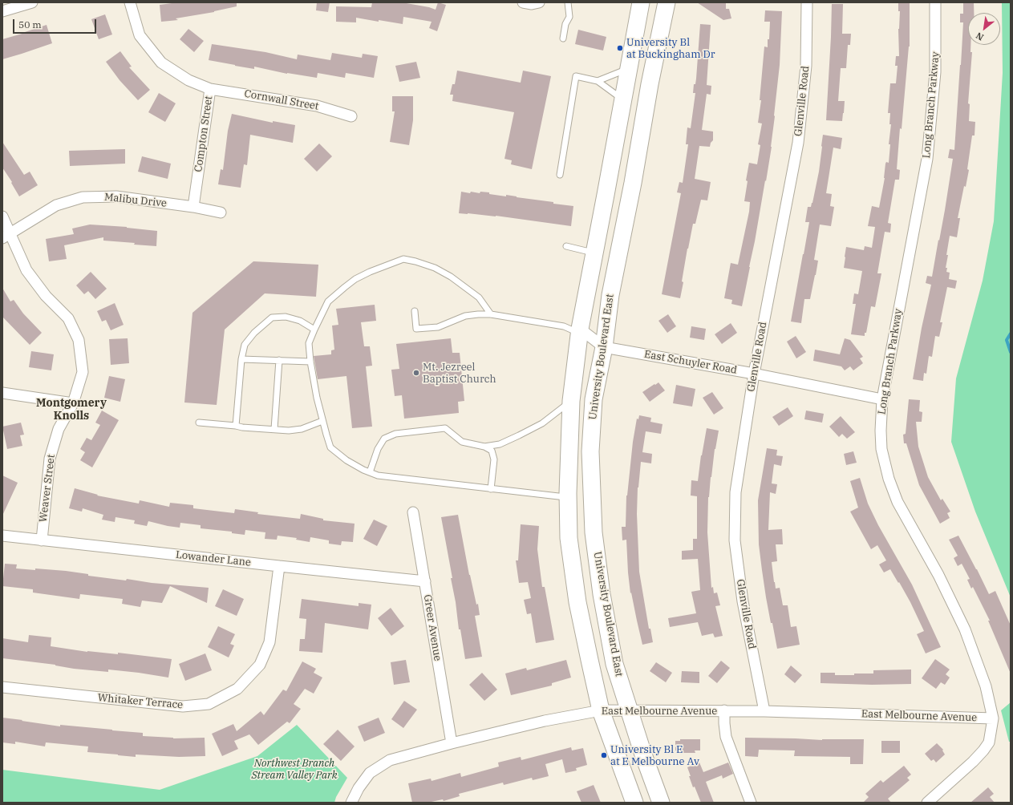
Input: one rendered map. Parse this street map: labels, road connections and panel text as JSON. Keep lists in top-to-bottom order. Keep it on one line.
{"streets":{"main road":["University Boulevard East"],"street":["Cornwall Street","Glenville Road","Long Branch Parkway","Compton Street","Malibu Drive","East Schuyler Road","Weaver Street","Lowander Lane","Greer Avenue","Whitaker Terrace","East Melbourne Avenue"]},"crossings":[["Cornwall Street","Compton Street"],["Glenville Road","East Schuyler Road"],["Glenville Road","East Melbourne Avenue"],["Long Branch Parkway","East Schuyler Road"],["Long Branch Parkway","East Melbourne Avenue"],["Compton Street","Malibu Drive"],["Malibu Drive","Weaver Street"],["University Boulevard East","East Schuyler Road"],["University Boulevard East","East Melbourne Avenue"],["Weaver Street","Lowander Lane"],["Lowander Lane","Greer Avenue"],["Lowander Lane","Whitaker Terrace"],["Greer Avenue","East Melbourne Avenue"]],"districts":["Montgomery Knolls"],"parks":["Northwest Branch Stream Valley Park"],"places":["University Bl at Buckingham Dr","Mt. Jezreel Baptist Church","University Bl E at E Melbourne Av"],"scale_bar":"50 m","north":"bottom left"}
